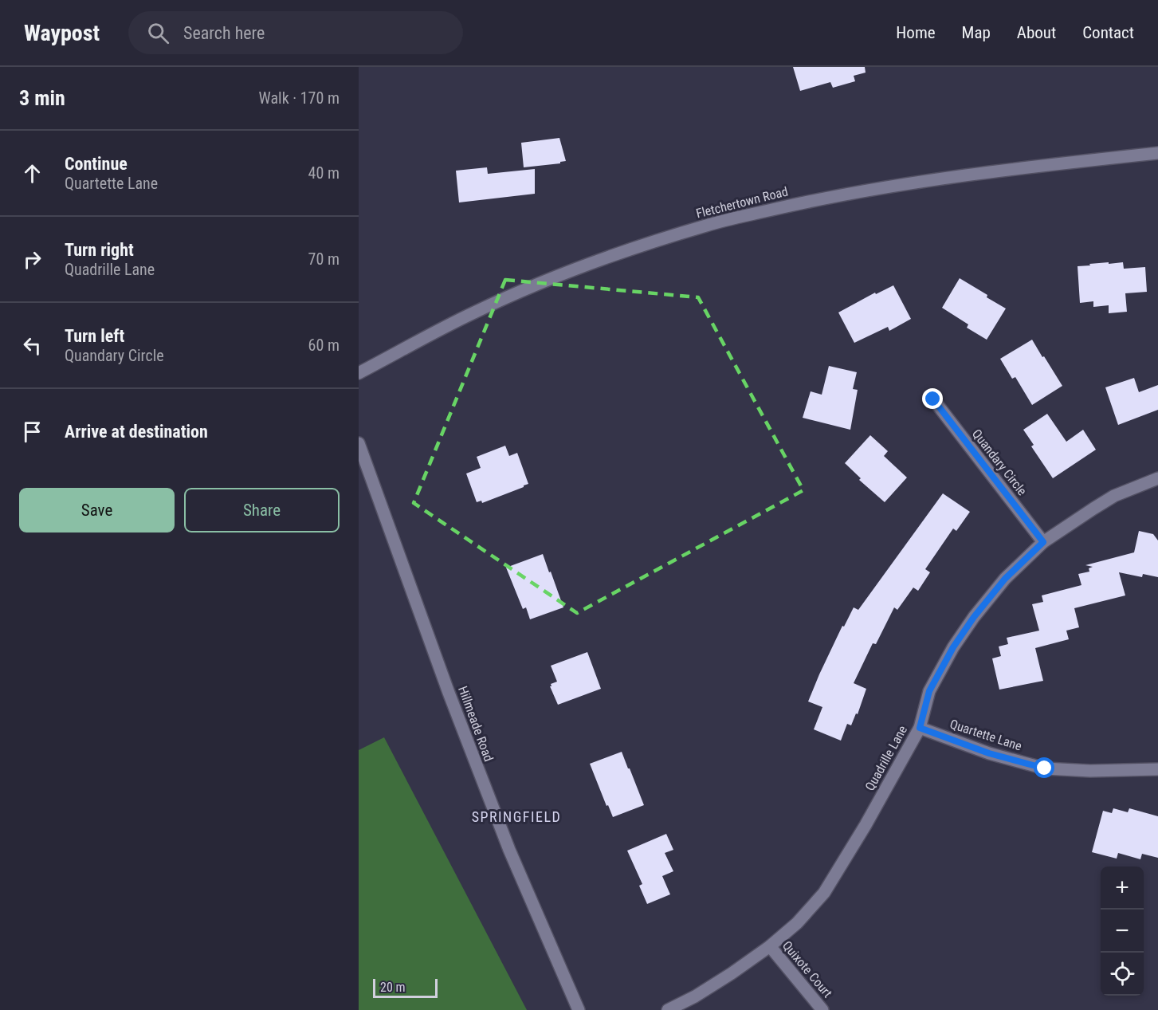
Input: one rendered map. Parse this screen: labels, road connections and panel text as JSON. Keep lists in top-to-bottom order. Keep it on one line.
{"streets":{"street":["Fletchertown Road","Quandary Circle","Hillmeade Road","Quartette Lane","Quadrille Lane","Quixote Court"]},"crossings":[["Quandary Circle","Quadrille Lane"],["Quartette Lane","Quadrille Lane"],["Quadrille Lane","Quixote Court"]],"districts":["SPRINGFIELD"],"scale_bar":"20 m","page":{"header":"Waypost","search":"Search here","nav":["Home","Map","About","Contact"],"heading":["3 min","Walk · 170 m"],"list":[["Continue","Quartette Lane","40 m"],["Turn right","Quadrille Lane","70 m"],["Turn left","Quandary Circle","60 m"],"Arrive at destination"],"buttons":["Save","Share"],"map_buttons":["+","−"],"scale":"20 m"}}
